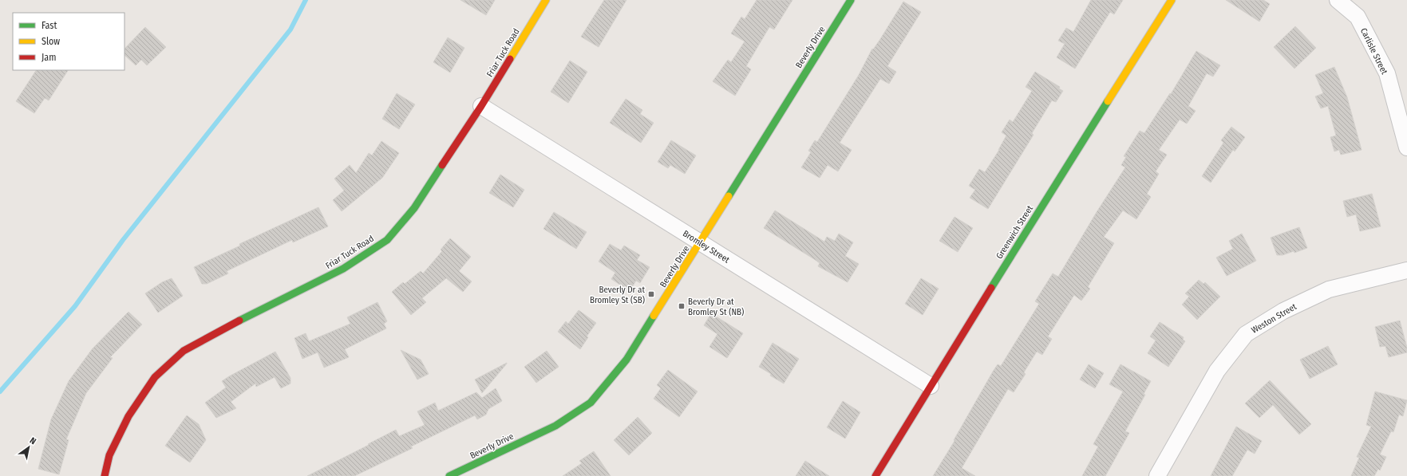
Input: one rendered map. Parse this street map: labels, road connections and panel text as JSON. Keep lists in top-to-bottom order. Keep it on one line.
{"streets":{"street":["Beverly Drive","Carlisle Street","Friar Tuck Road","Greenwich Street","Bromley Street","Weston Street"]},"crossings":[["Beverly Drive","Bromley Street"],["Friar Tuck Road","Bromley Street"],["Greenwich Street","Bromley Street"]],"places":{"transit":["Beverly Dr at Bromley St (SB)","Beverly Dr at Bromley St (NB)"]},"legend":["Fast","Slow","Jam"],"north":"top right"}
